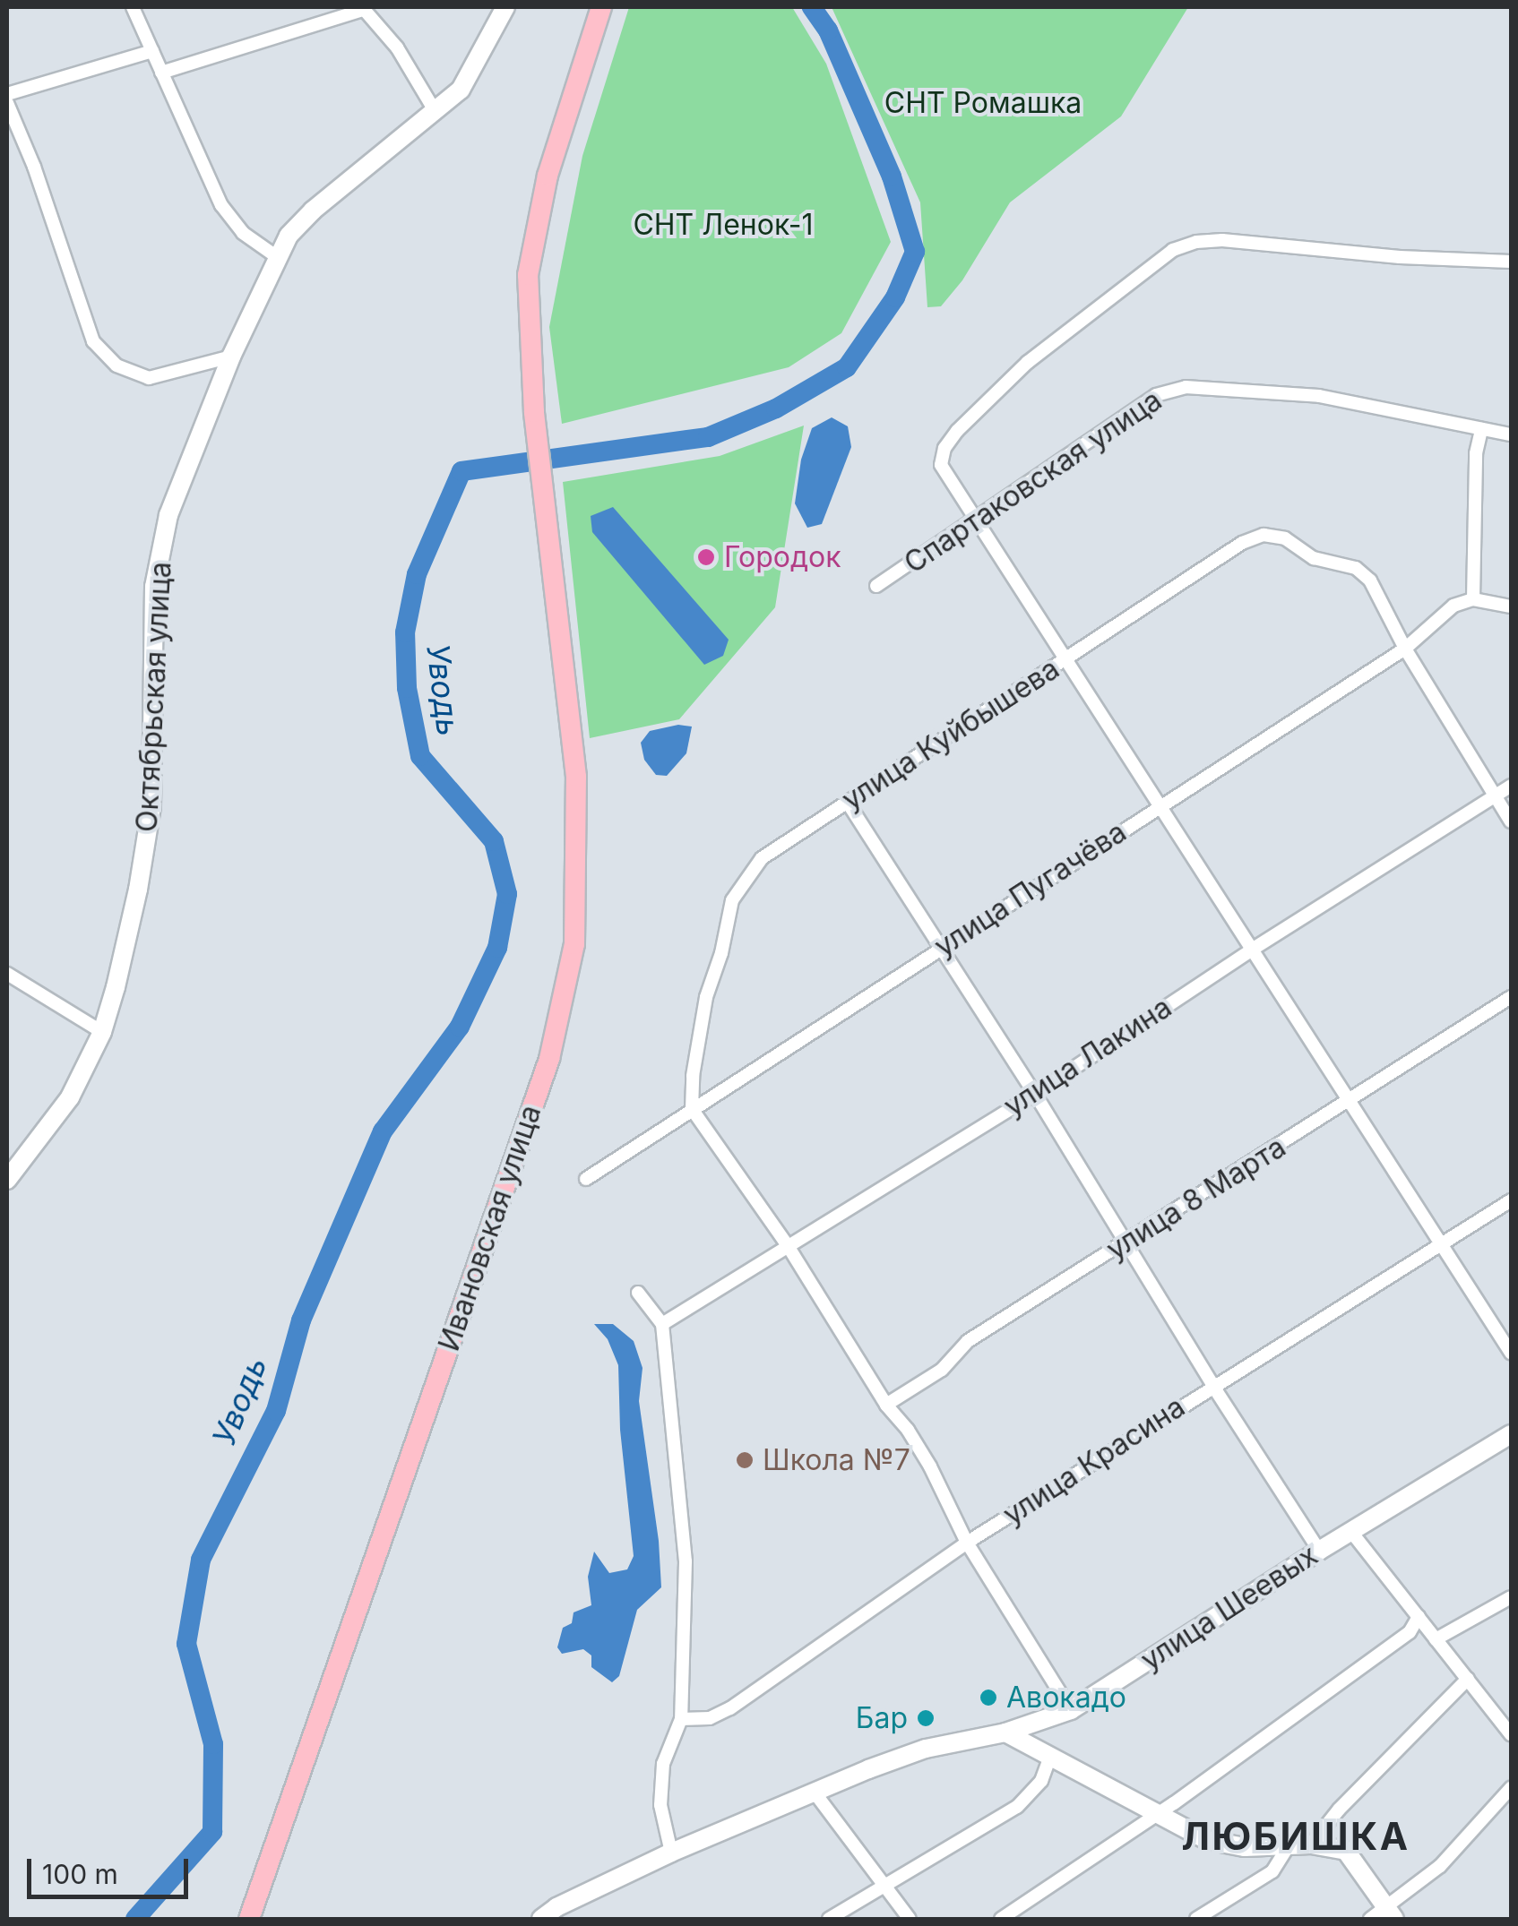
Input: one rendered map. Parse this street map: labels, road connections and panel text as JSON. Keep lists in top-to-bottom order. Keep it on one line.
{"streets":{"main road":["Ивановская улица"],"street":["Спартаковская улица","Октябрьская улица","улица Куйбышева","улица Пугачёва","улица Лакина","улица 8 Марта","улица Красина","улица Шеевых"]},"crossings":[["улица Куйбышева","улица Пугачёва"]],"districts":["ЛЮБИШКА"],"water":["Уводь"],"parks":["СНТ Ромашка","СНТ Ленок-1"],"places":["Городок","Школа №7","Авокадо","Бар"],"scale_bar":"100 m"}
